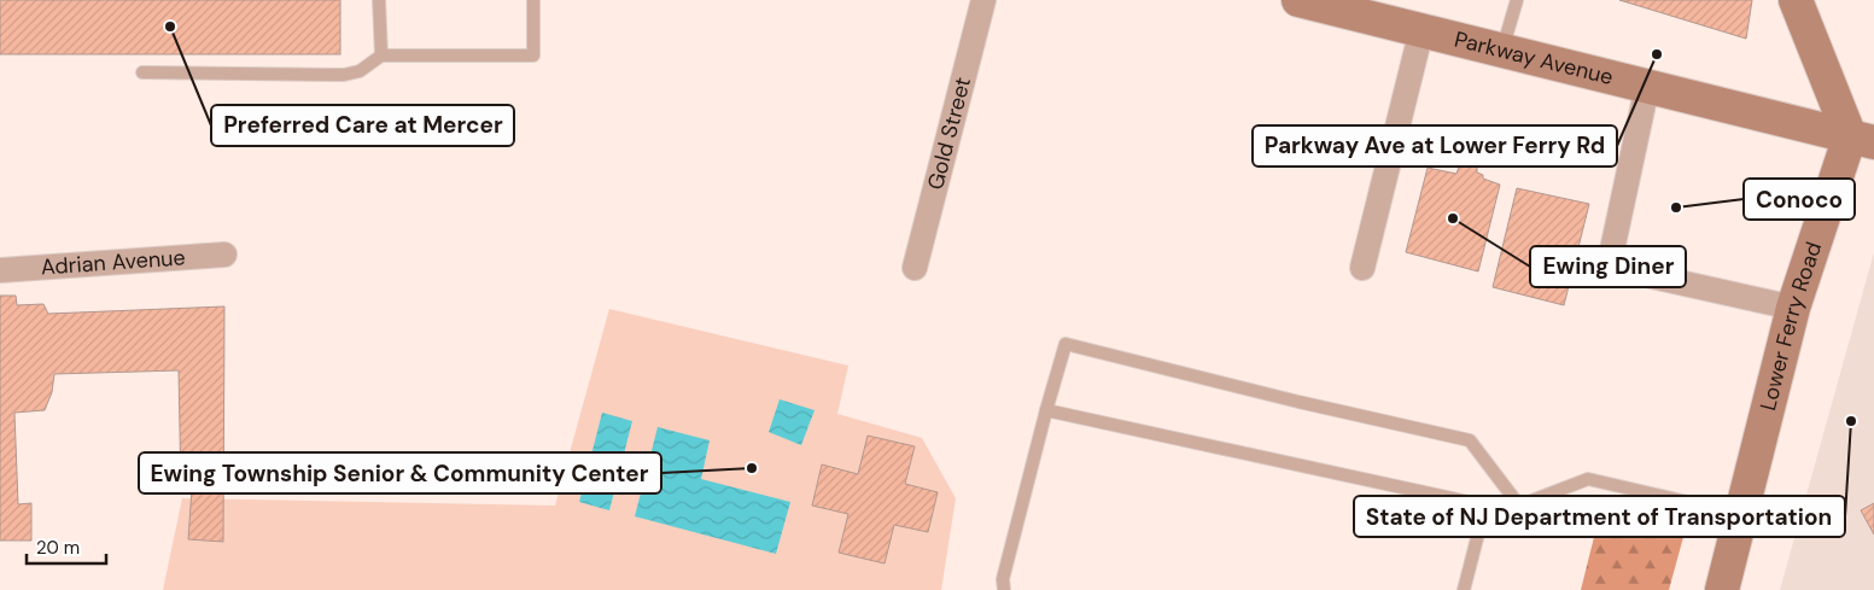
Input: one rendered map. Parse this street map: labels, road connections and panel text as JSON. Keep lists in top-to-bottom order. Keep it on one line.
{"streets":{"street":["Parkway Avenue","Gold Street","Adrian Avenue","Lower Ferry Road"]},"crossings":[["Parkway Avenue","Lower Ferry Road"]],"places":["Preferred Care at Mercer","Parkway Ave at Lower Ferry Rd","Conoco","Ewing Diner","State of NJ Department of Transportation","Ewing Township Senior & Community Center"],"scale_bar":"20 m"}
